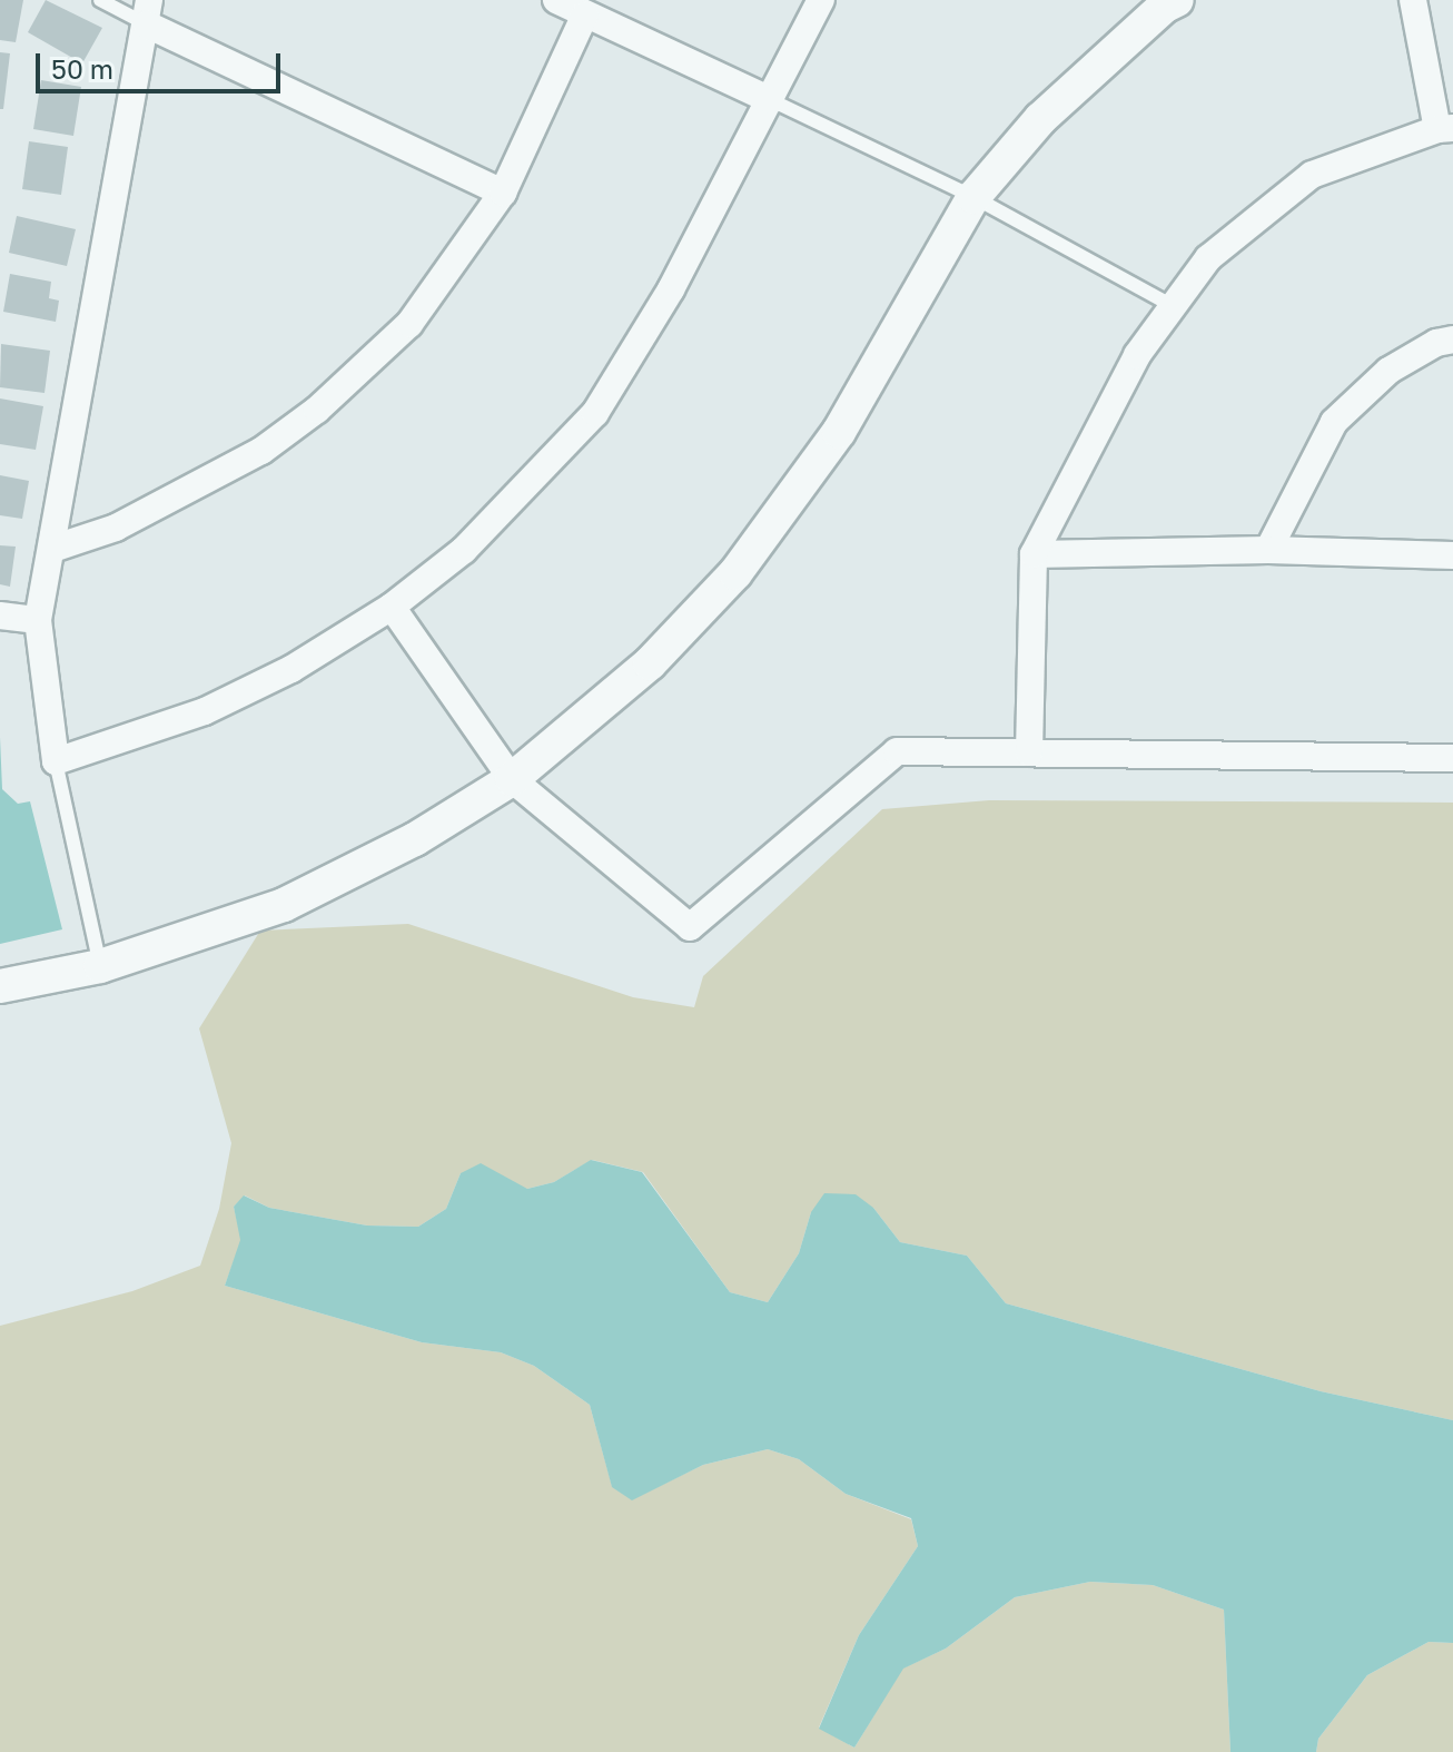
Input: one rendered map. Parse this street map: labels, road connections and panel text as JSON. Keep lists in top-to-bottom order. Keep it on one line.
{"scale_bar":"50 m"}
